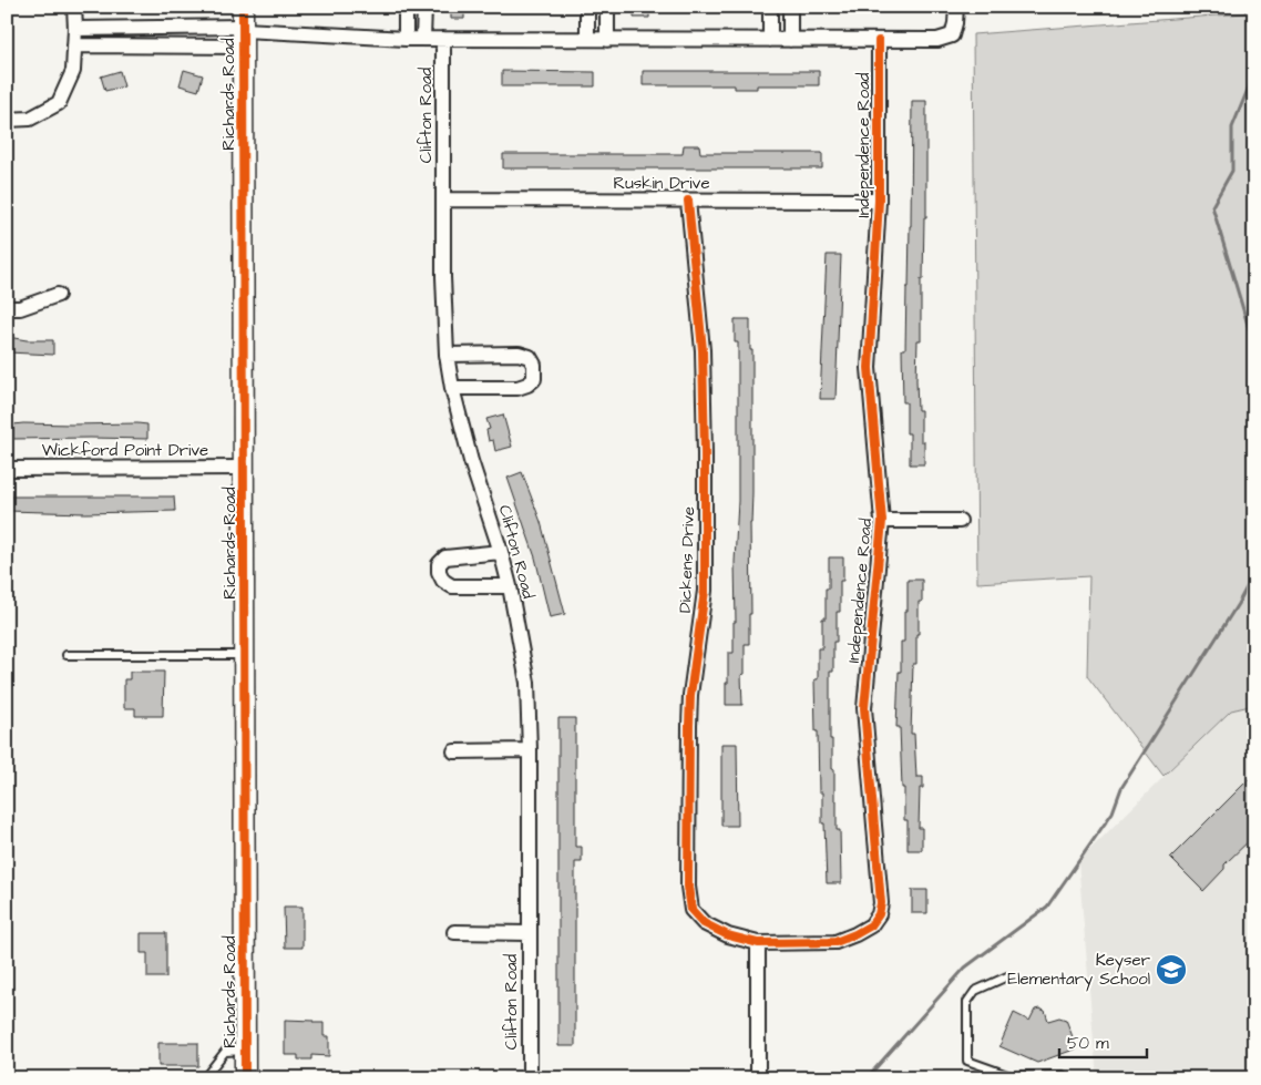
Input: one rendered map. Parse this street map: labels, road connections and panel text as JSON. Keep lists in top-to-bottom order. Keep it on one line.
{"streets":{"street":["Richards Road","Clifton Road","Independence Road","Ruskin Drive","Wickford Point Drive","Dickens Drive"]},"crossings":[["Richards Road","Wickford Point Drive"],["Clifton Road","Ruskin Drive"],["Independence Road","Ruskin Drive"],["Independence Road","Dickens Drive"],["Ruskin Drive","Dickens Drive"]],"places":{"school or university":["Keyser Elementary School"]},"scale_bar":"50 m"}
